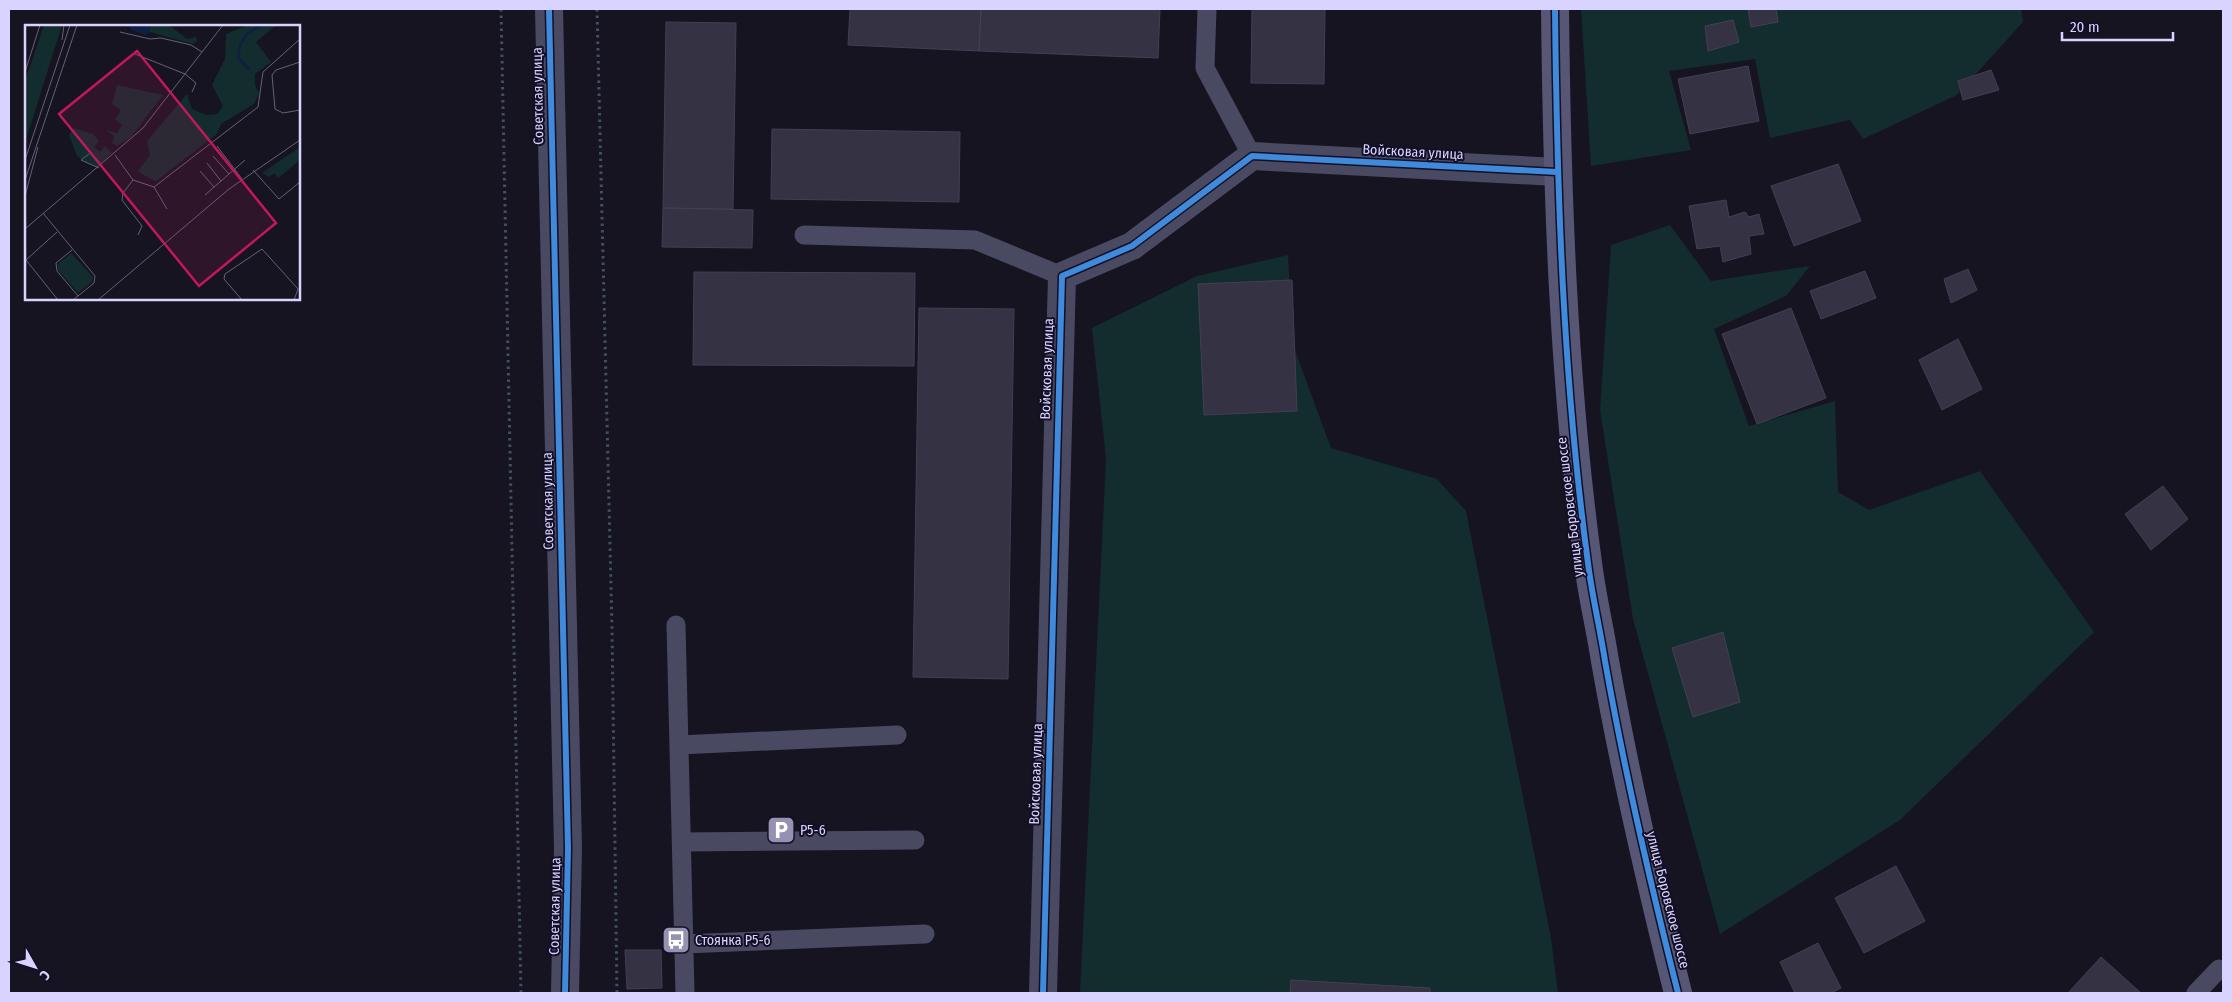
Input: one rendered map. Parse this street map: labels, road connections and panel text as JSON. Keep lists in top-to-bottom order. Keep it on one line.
{"streets":{"street":["Советская улица","Войсковая улица","улица Боровское шоссе"]},"crossings":[["Войсковая улица","улица Боровское шоссе"]],"places":{"parking":["Р5-6"],"bus stop":["Стоянка Р5-6"]},"scale_bar":"20 m","north":"bottom right"}
